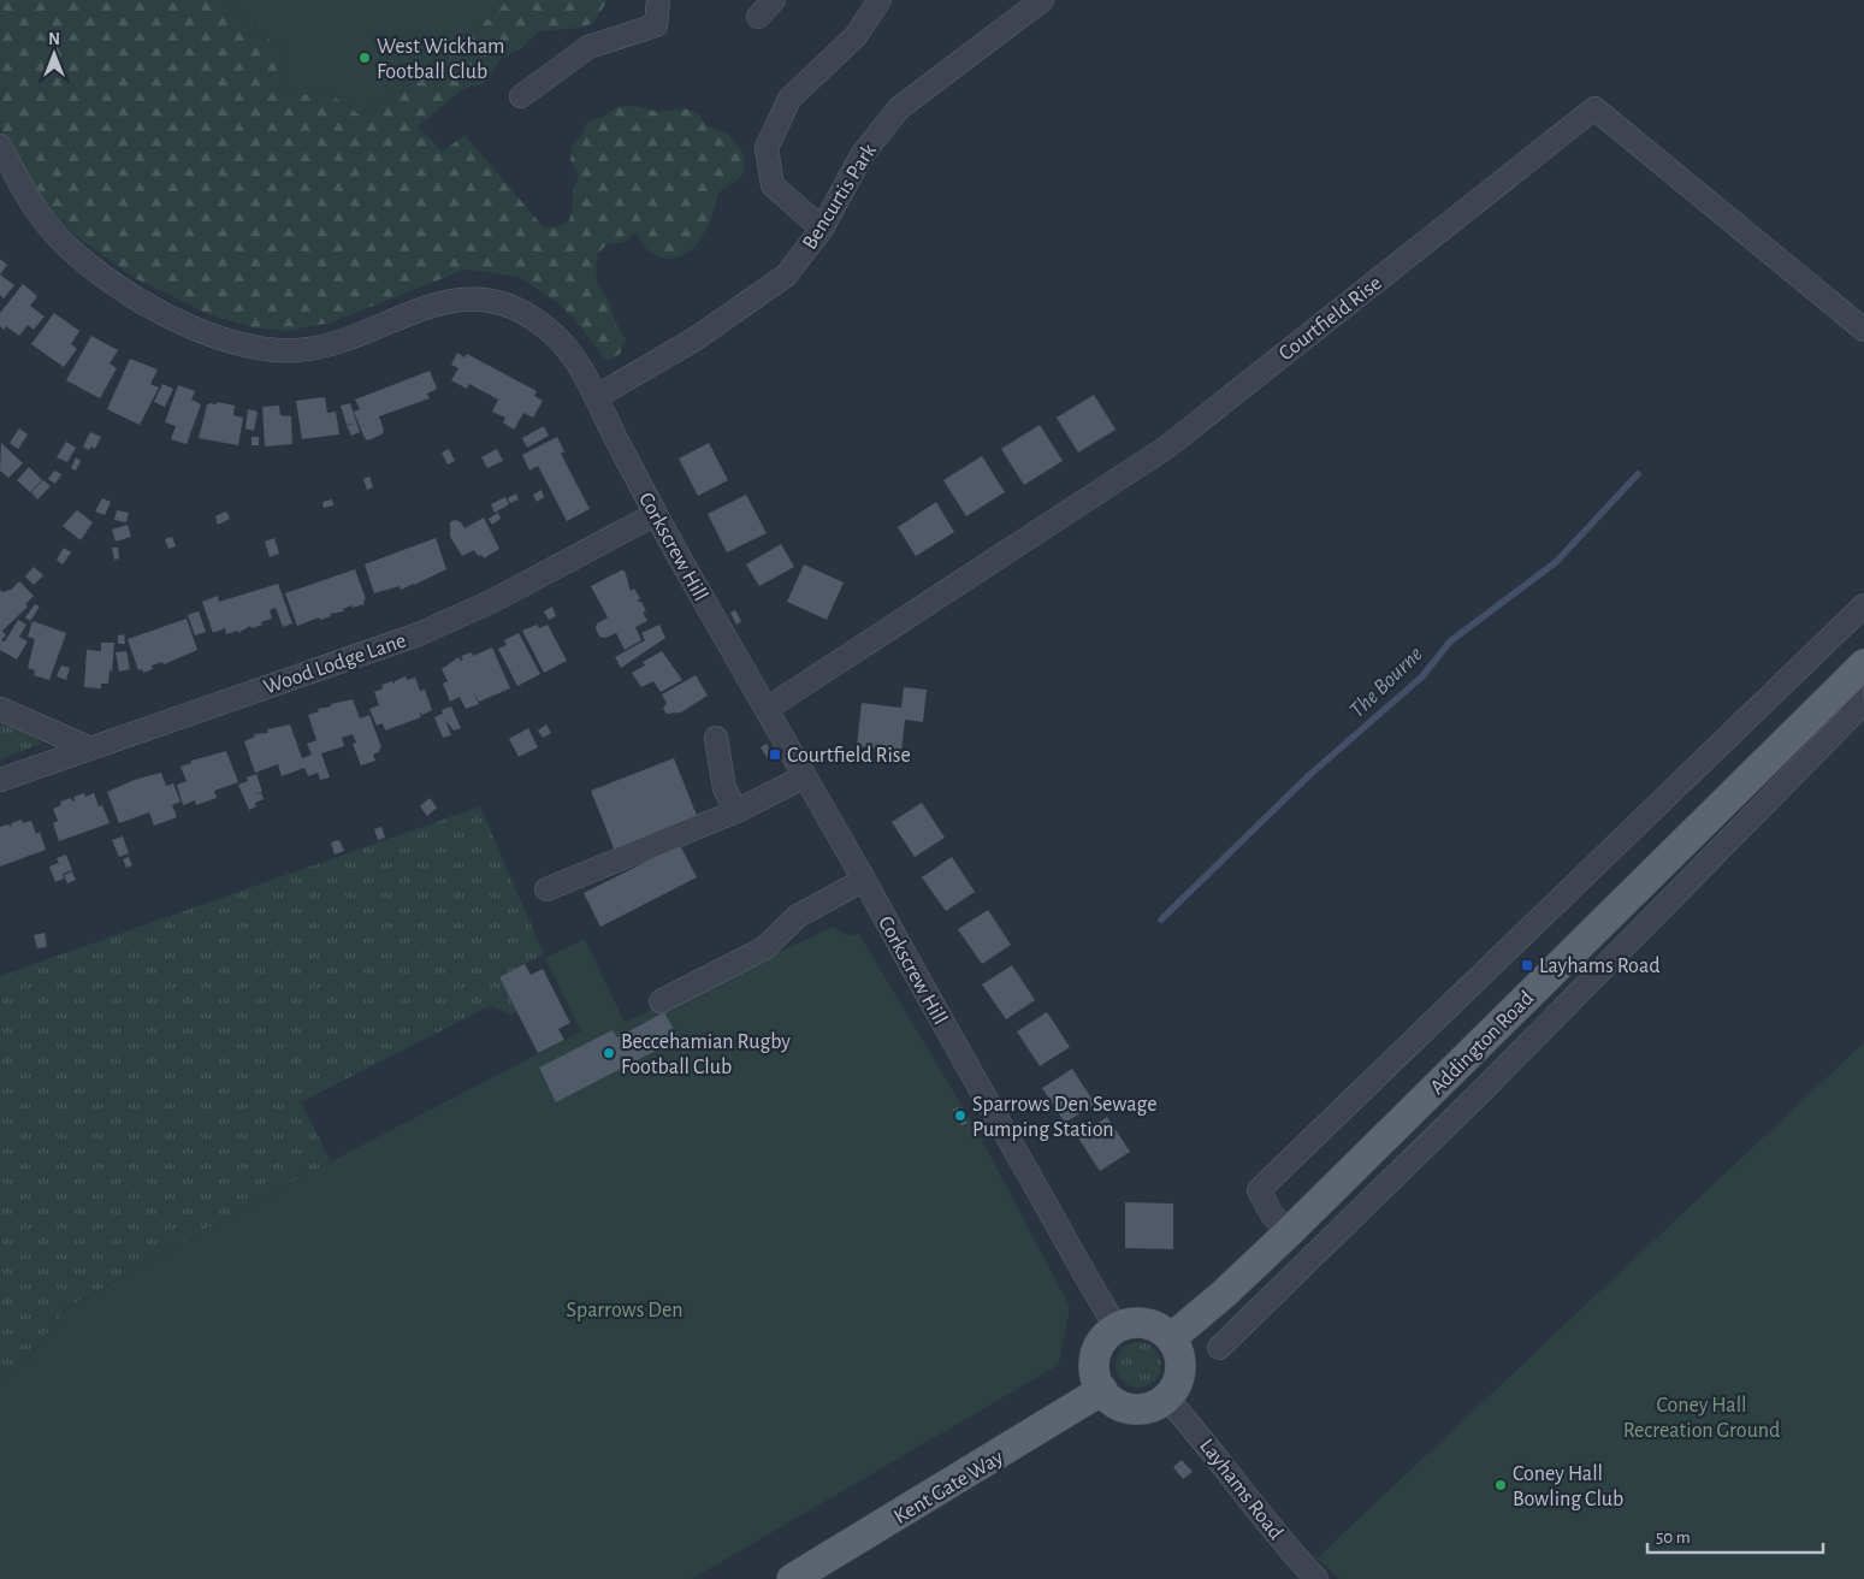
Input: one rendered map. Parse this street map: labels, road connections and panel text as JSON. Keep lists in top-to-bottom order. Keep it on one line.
{"streets":{"main road":["Addington Road","Kent Gate Way"],"street":["Bencurtis Park","Courtfield Rise","Corkscrew Hill","Wood Lodge Lane","Layhams Road"]},"crossings":[["Bencurtis Park","Corkscrew Hill"],["Courtfield Rise","Corkscrew Hill"],["Corkscrew Hill","Wood Lodge Lane"],["Corkscrew Hill","Addington Road"],["Corkscrew Hill","Kent Gate Way"],["Corkscrew Hill","Layhams Road"],["Addington Road","Kent Gate Way"],["Addington Road","Layhams Road"],["Kent Gate Way","Layhams Road"]],"water":["The Bourne"],"parks":["Sparrows Den","Coney Hall Recreation Ground"],"places":{"other":["West Wickham Football Club","Beccehamian Rugby Football Club","Sparrows Den Sewage Pumping Station","Coney Hall Bowling Club"],"transit":["Courtfield Rise","Layhams Road"]},"scale_bar":"50 m","north":"top"}
